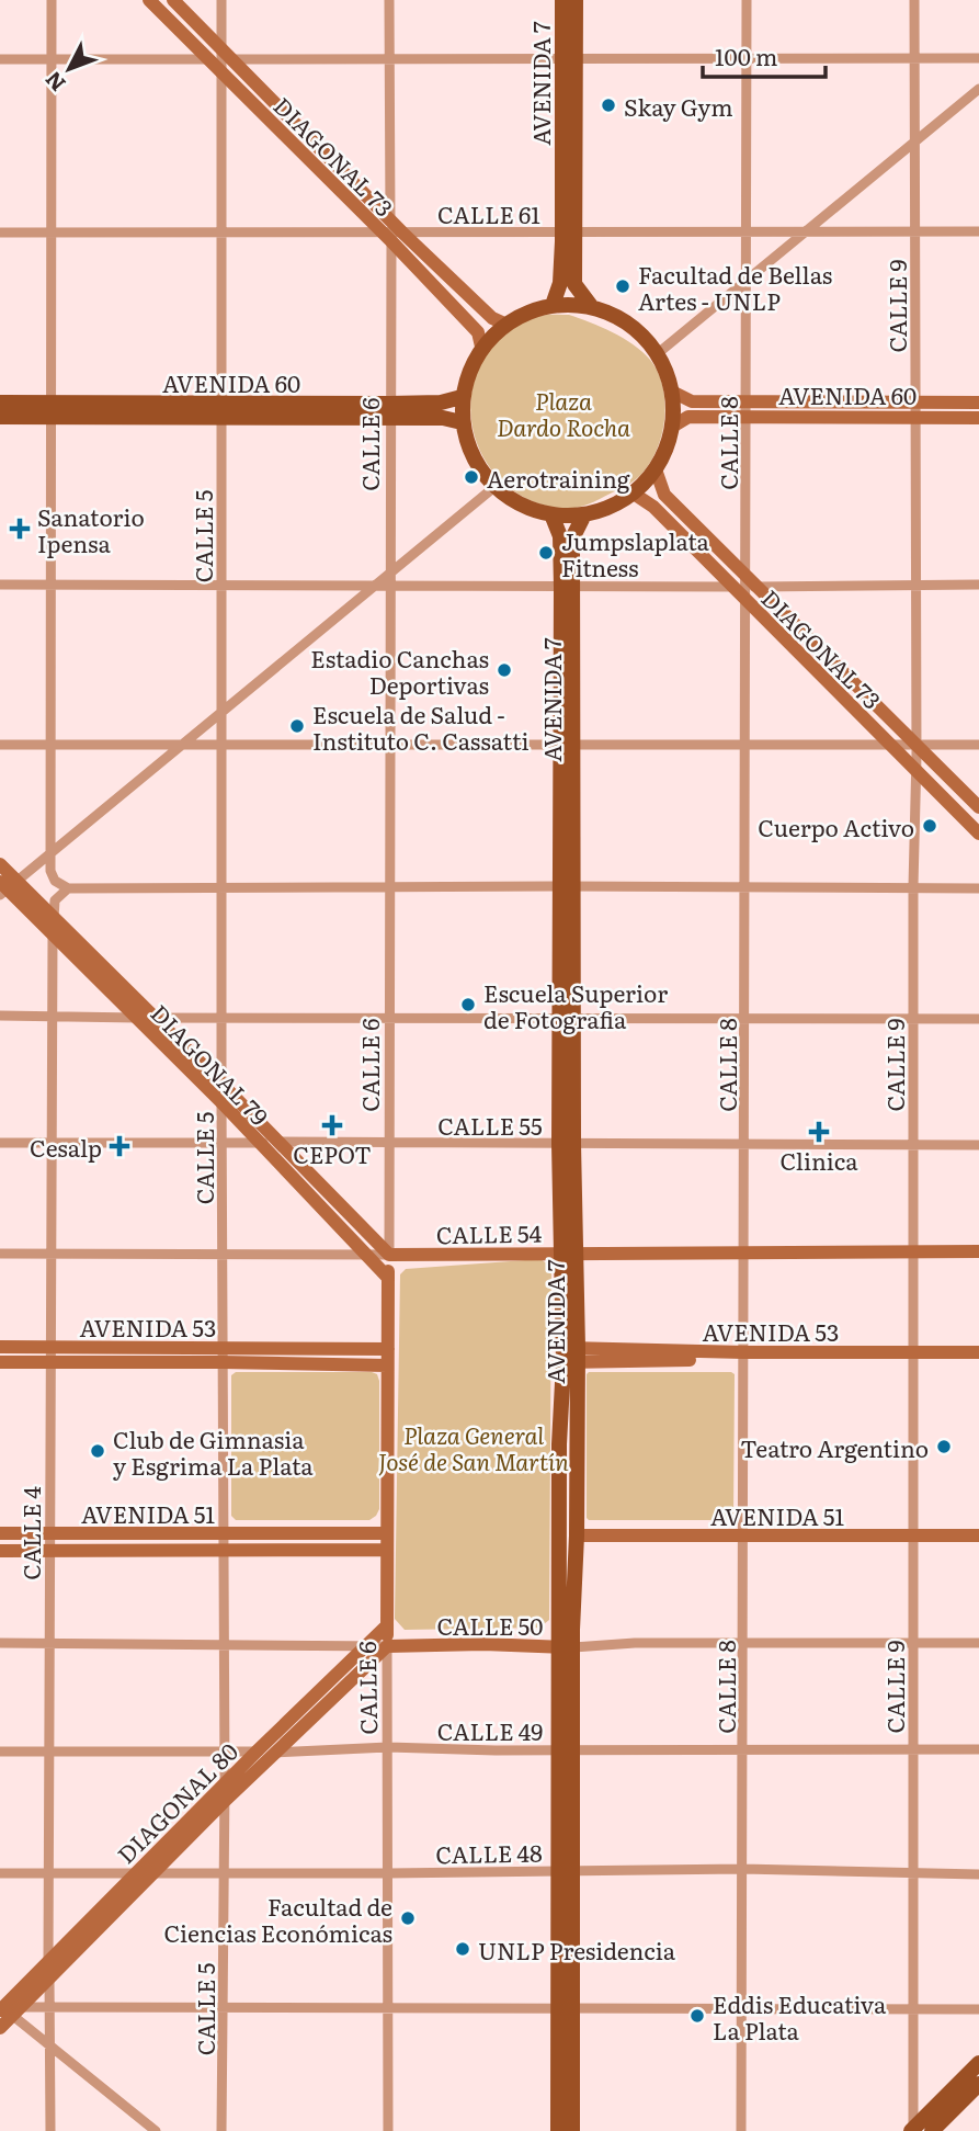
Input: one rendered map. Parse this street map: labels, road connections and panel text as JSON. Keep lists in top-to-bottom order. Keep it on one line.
{"streets":{"main road":["AVENIDA 7","DIAGONAL 73","AVENIDA 60","CALLE 6","DIAGONAL 79","CALLE 54","AVENIDA 53","AVENIDA 51","CALLE 50","DIAGONAL 80"],"street":["CALLE 61","CALLE 9","CALLE 8","CALLE 5","CALLE 55","CALLE 4","CALLE 49","CALLE 48"]},"crossings":[["AVENIDA 7","DIAGONAL 73"],["AVENIDA 7","CALLE 61"],["AVENIDA 7","AVENIDA 60"],["AVENIDA 7","CALLE 55"],["AVENIDA 7","CALLE 54"],["AVENIDA 7","AVENIDA 53"],["AVENIDA 7","AVENIDA 51"],["AVENIDA 7","CALLE 50"],["AVENIDA 7","CALLE 49"],["AVENIDA 7","CALLE 48"],["DIAGONAL 73","CALLE 61"],["DIAGONAL 73","CALLE 9"],["DIAGONAL 73","AVENIDA 60"],["DIAGONAL 73","CALLE 8"],["DIAGONAL 73","CALLE 6"],["DIAGONAL 73","CALLE 5"],["CALLE 61","CALLE 9"],["CALLE 61","CALLE 8"],["CALLE 61","CALLE 6"],["CALLE 61","CALLE 5"],["CALLE 9","AVENIDA 60"],["CALLE 9","CALLE 55"],["CALLE 9","CALLE 54"],["CALLE 9","AVENIDA 53"],["CALLE 9","AVENIDA 51"],["CALLE 9","CALLE 50"],["CALLE 9","CALLE 49"],["CALLE 9","CALLE 48"],["AVENIDA 60","CALLE 8"],["AVENIDA 60","CALLE 6"],["AVENIDA 60","CALLE 5"],["CALLE 8","CALLE 55"],["CALLE 8","CALLE 54"],["CALLE 8","AVENIDA 53"],["CALLE 8","AVENIDA 51"],["CALLE 8","CALLE 50"],["CALLE 8","CALLE 49"],["CALLE 8","CALLE 48"],["CALLE 6","DIAGONAL 79"],["CALLE 6","CALLE 55"],["CALLE 6","CALLE 54"],["CALLE 6","AVENIDA 53"],["CALLE 6","AVENIDA 51"],["CALLE 6","CALLE 50"],["CALLE 6","CALLE 49"],["CALLE 6","DIAGONAL 80"],["CALLE 6","CALLE 48"],["CALLE 5","DIAGONAL 79"],["CALLE 5","CALLE 55"],["CALLE 5","CALLE 54"],["CALLE 5","AVENIDA 53"],["CALLE 5","AVENIDA 51"],["CALLE 5","CALLE 50"],["CALLE 5","CALLE 49"],["CALLE 5","DIAGONAL 80"],["CALLE 5","CALLE 48"],["DIAGONAL 79","CALLE 55"],["DIAGONAL 79","CALLE 54"],["DIAGONAL 79","CALLE 4"],["CALLE 55","CALLE 4"],["CALLE 54","CALLE 4"],["AVENIDA 53","CALLE 4"],["AVENIDA 51","CALLE 4"],["CALLE 4","CALLE 50"],["CALLE 4","CALLE 49"],["CALLE 4","DIAGONAL 80"],["CALLE 4","CALLE 48"],["CALLE 50","DIAGONAL 80"],["CALLE 49","DIAGONAL 80"],["DIAGONAL 80","CALLE 48"]],"parks":["Plaza Dardo Rocha","Plaza General José de San Martín"],"places":{"other":["Skay Gym","Facultad de Bellas Artes - UNLP","Aerotraining","Jumpslaplata Fitness","Estadio Canchas Deportivas","Escuela de Salud - Instituto C. Cassatti","Cuerpo Activo","Escuela Superior de Fotografia","Teatro Argentino","Club de Gimnasia y Esgrima La Plata","Facultad de Ciencias Económicas","UNLP Presidencia","Eddis Educativa La Plata"],"health":["Sanatorio Ipensa","CEPOT","Clinica","Cesalp"]},"scale_bar":"100 m","north":"bottom left"}
